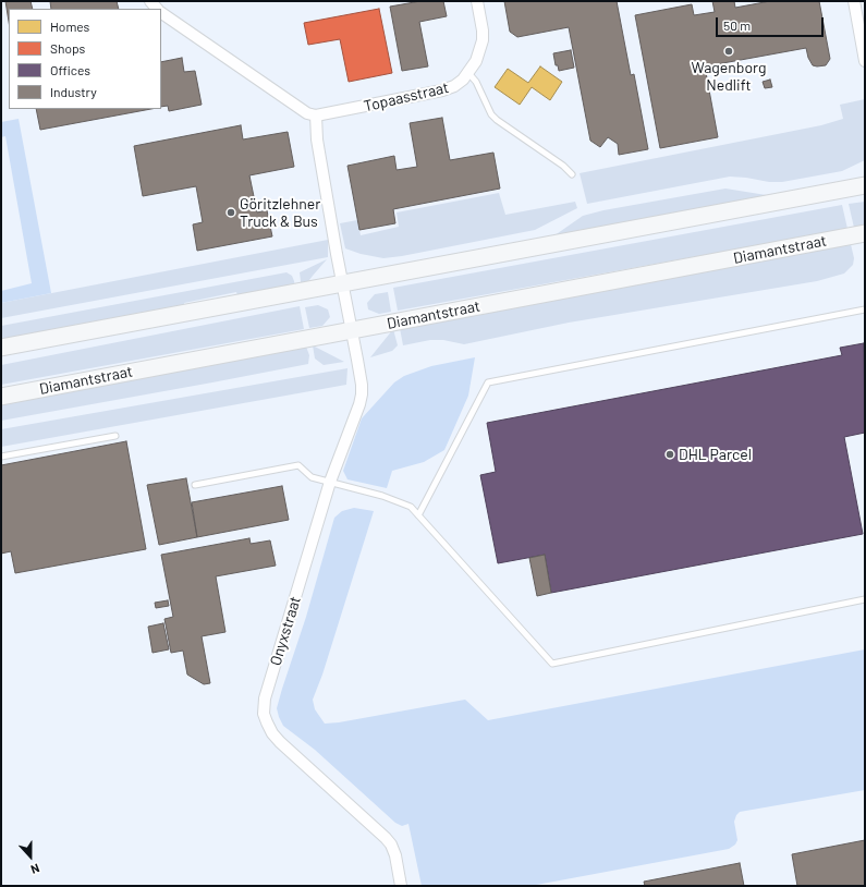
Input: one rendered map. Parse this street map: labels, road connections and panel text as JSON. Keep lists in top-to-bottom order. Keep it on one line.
{"streets":{"main road":["Diamantstraat"],"street":["Topaasstraat","Onyxstraat"]},"crossings":[["Diamantstraat","Onyxstraat"]],"places":["Wagenborg Nedlift","Göritzlehner Truck & Bus","DHL Parcel"],"legend":["Homes","Shops","Offices","Industry"],"scale_bar":"50 m","north":"bottom"}
